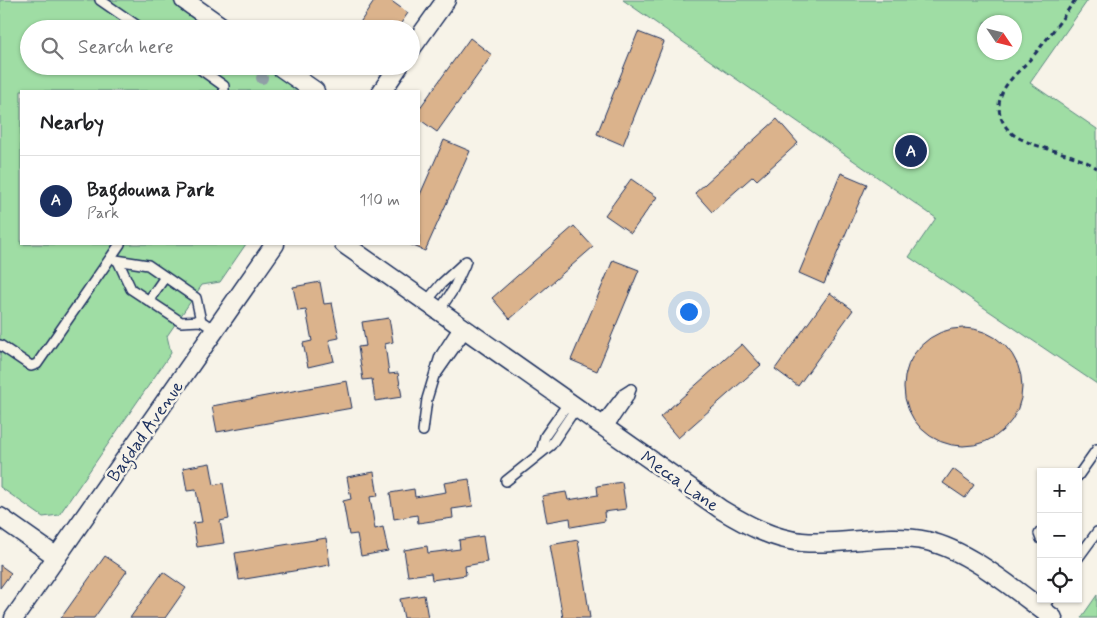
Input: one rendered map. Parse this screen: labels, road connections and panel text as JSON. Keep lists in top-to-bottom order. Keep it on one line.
{"streets":{"street":["Bagdad Avenue","Mecca Lane"]},"north":"bottom right","page":{"search":"Search here","heading":"Nearby","pins":"A","list":[{"mark":"A","name":"Bagdouma Park","note":"Park","value":"110 m"}],"map_buttons":["+","−"]}}
